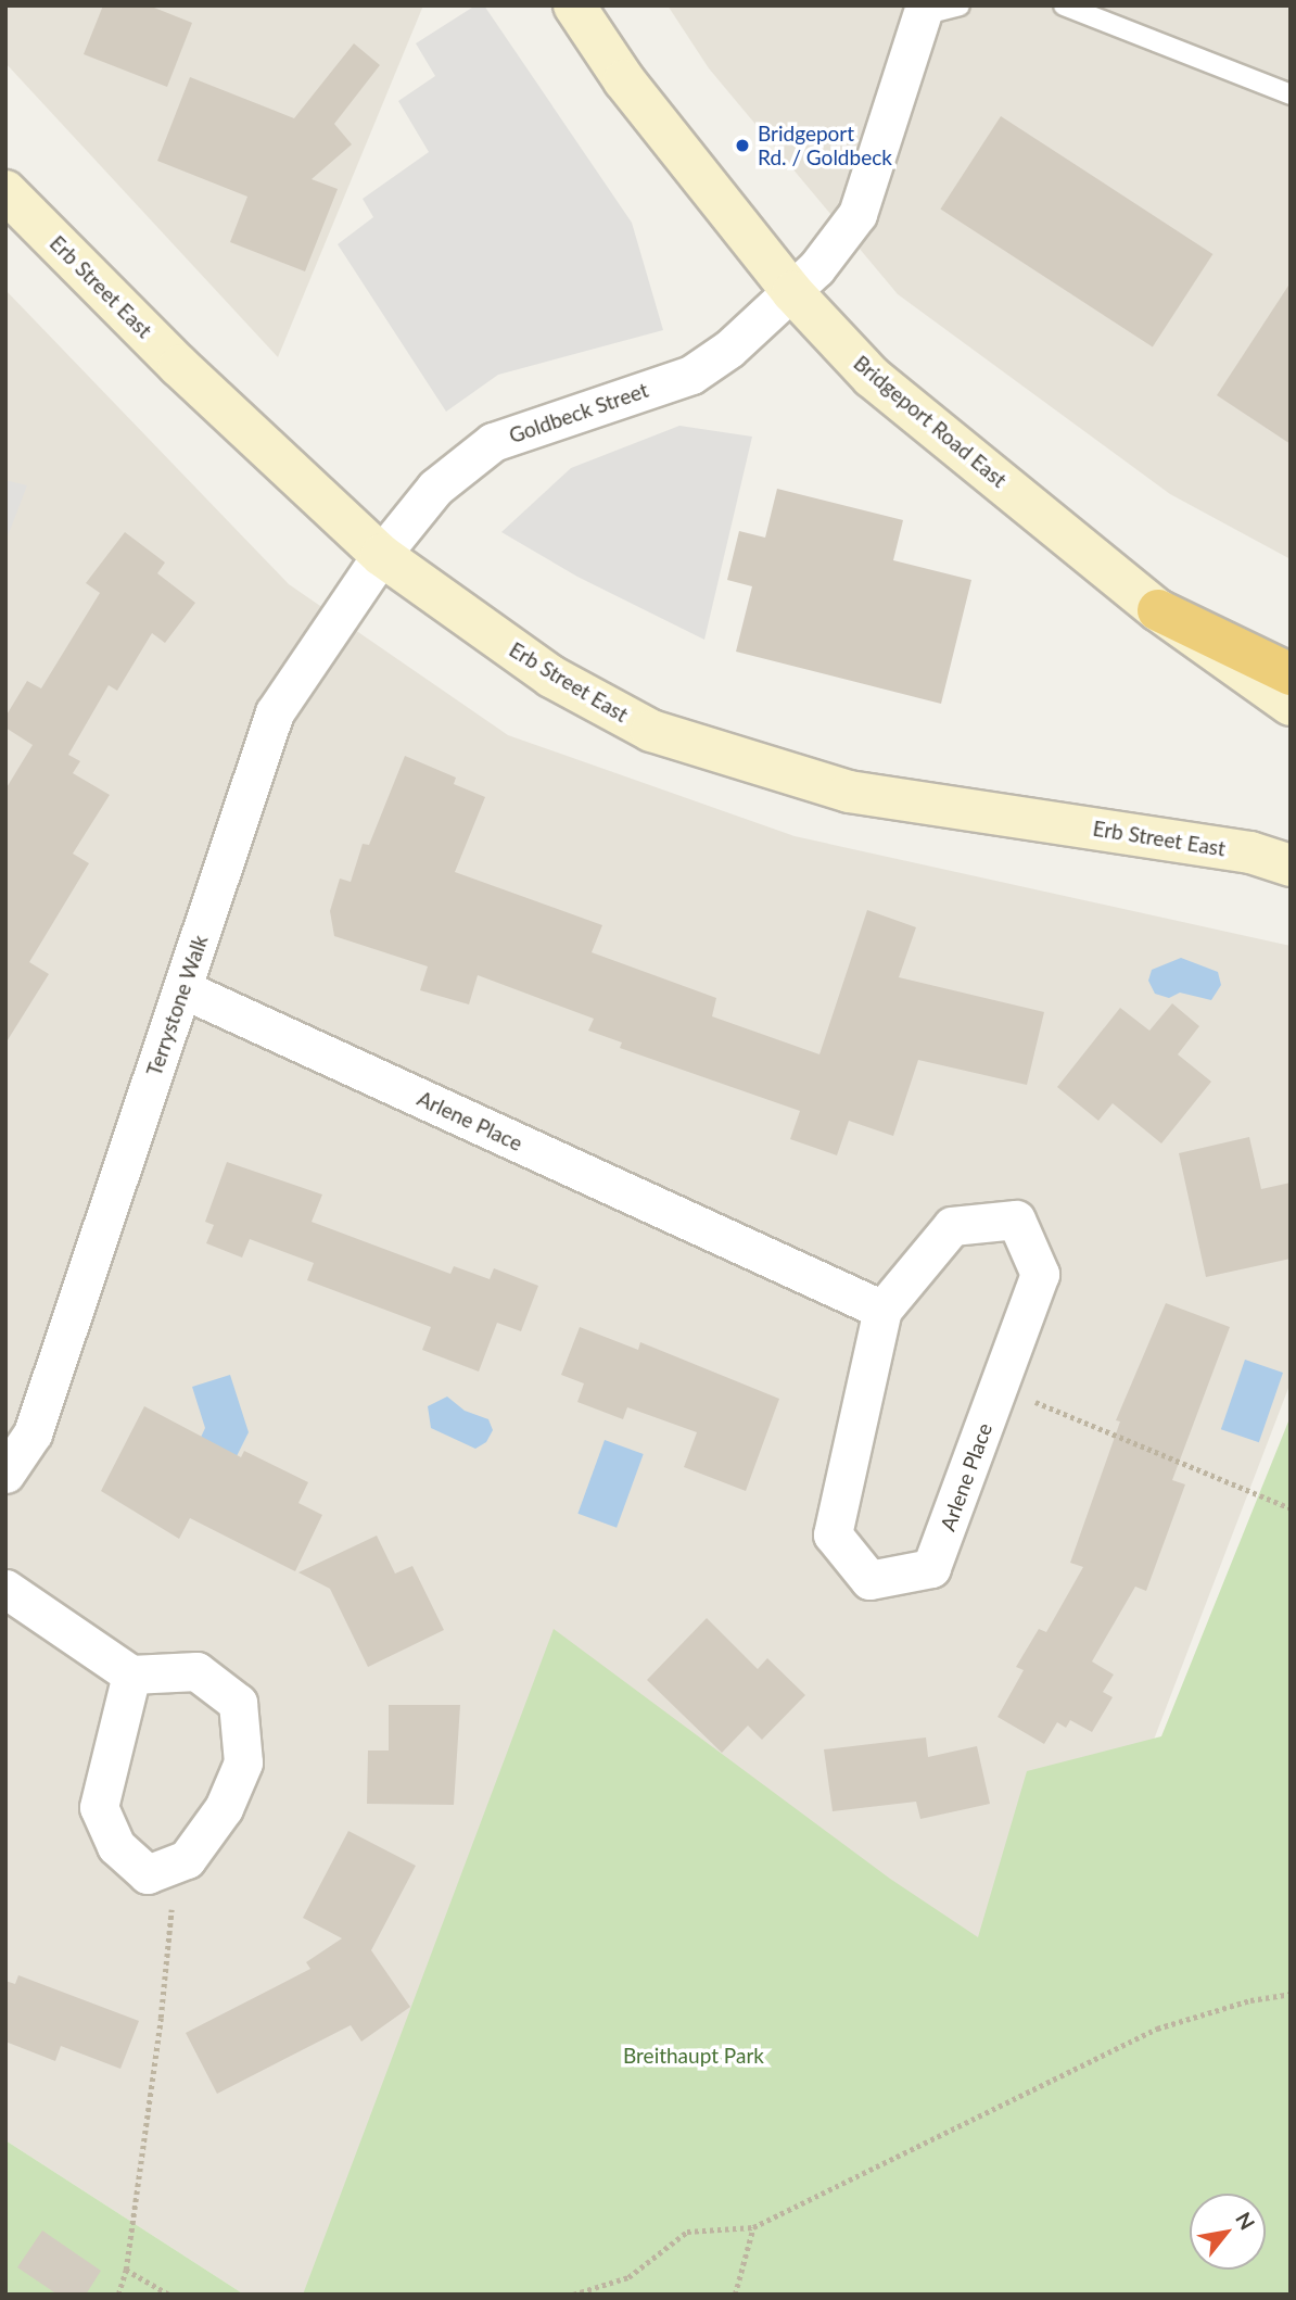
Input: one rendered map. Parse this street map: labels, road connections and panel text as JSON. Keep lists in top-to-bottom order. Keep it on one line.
{"streets":{"main road":["Erb Street East","Bridgeport Road East"],"street":["Goldbeck Street","Terrystone Walk","Arlene Place"]},"crossings":[["Erb Street East","Goldbeck Street"],["Erb Street East","Terrystone Walk"],["Goldbeck Street","Bridgeport Road East"],["Goldbeck Street","Terrystone Walk"],["Terrystone Walk","Arlene Place"]],"parks":["Breithaupt Park"],"places":["Bridgeport Rd. / Goldbeck"],"north":"top right"}
